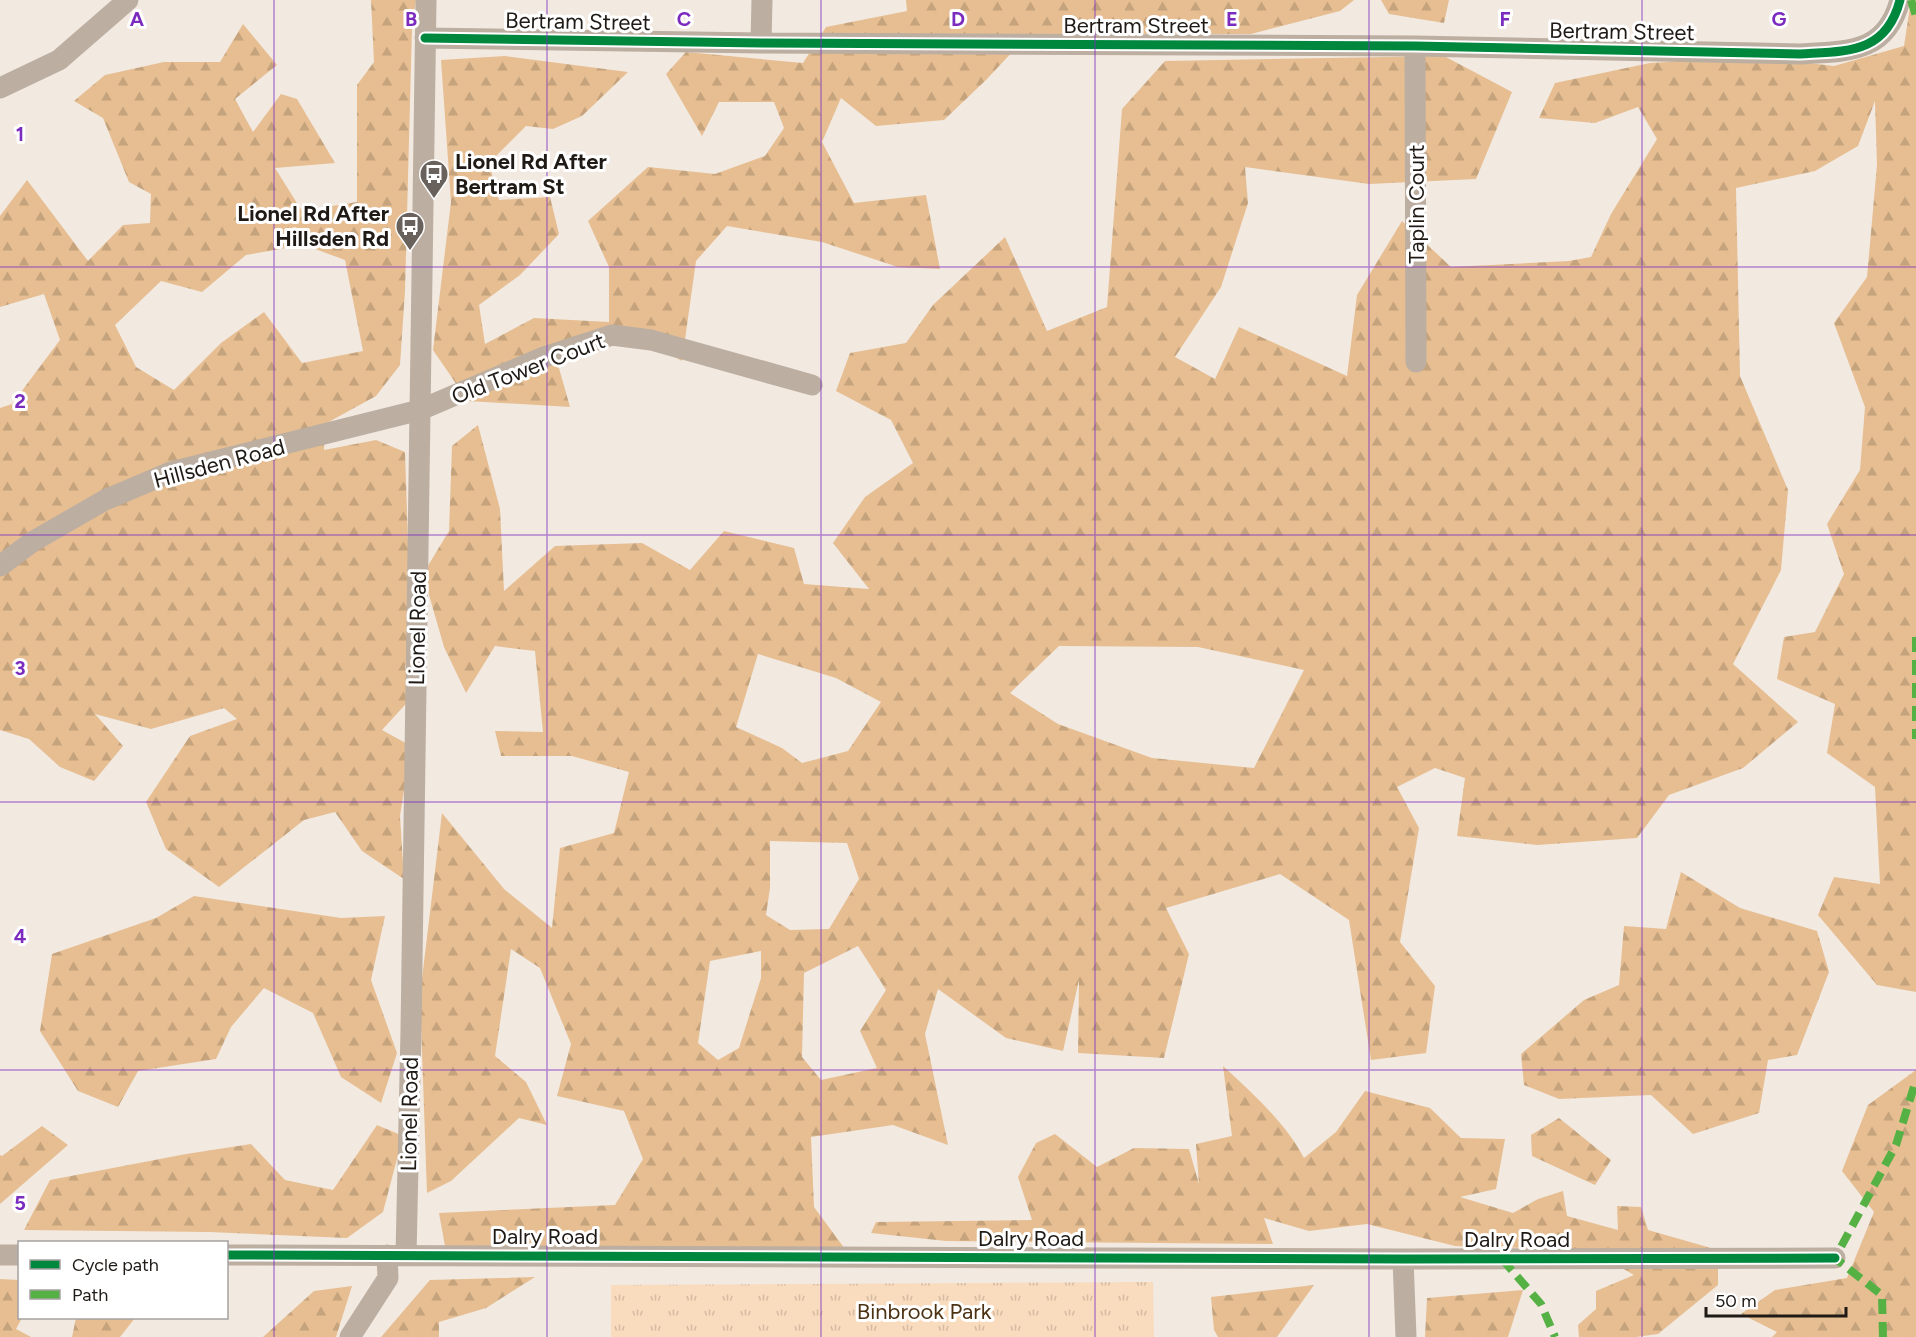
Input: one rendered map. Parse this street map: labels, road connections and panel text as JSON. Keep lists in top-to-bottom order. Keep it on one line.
{"streets":{"street":["Bertram Street","Taplin Court","Old Tower Court","Hillsden Road","Lionel Road","Dalry Road"]},"crossings":[["Bertram Street","Taplin Court"],["Bertram Street","Lionel Road"],["Old Tower Court","Hillsden Road"],["Old Tower Court","Lionel Road"],["Hillsden Road","Lionel Road"],["Lionel Road","Dalry Road"]],"parks":["Binbrook Park"],"places":{"bus stop":["Lionel Rd After Bertram St","Lionel Rd After Hillsden Rd"]},"legend":["Cycle path","Path"],"scale_bar":"50 m","grid":{"columns":["A","B","C","D","E","F","G"],"rows":["1","2","3","4","5"]}}
